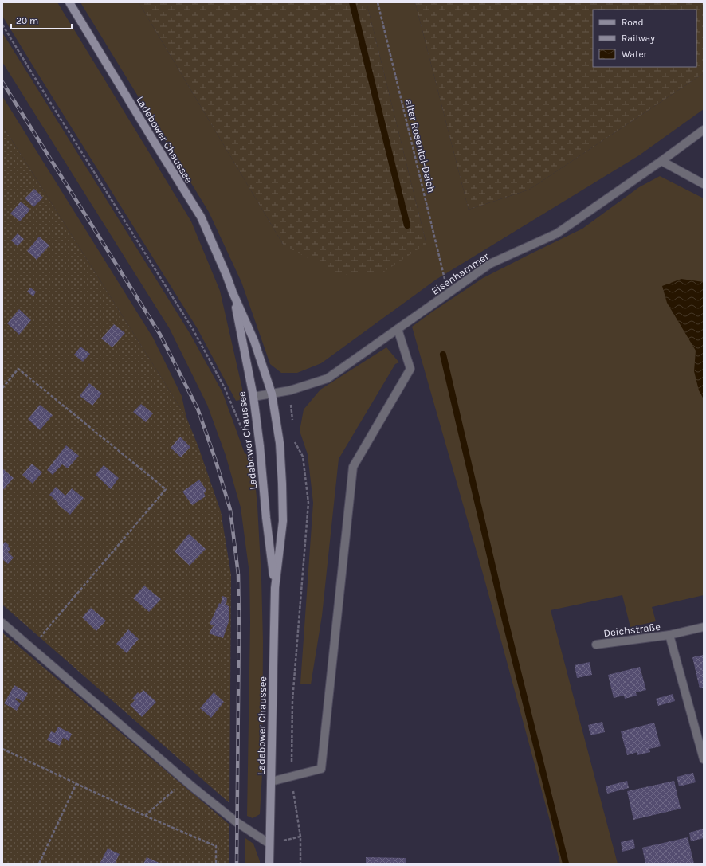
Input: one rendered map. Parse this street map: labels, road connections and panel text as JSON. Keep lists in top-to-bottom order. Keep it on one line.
{"streets":{"street":["Ladebower Chaussee","Eisenhammer","Deichstraße"],"path":["alter Rosental-Deich"]},"crossings":[["Ladebower Chaussee","Eisenhammer"],["alter Rosental-Deich","Eisenhammer"]],"legend":["Road","Railway","Water"],"scale_bar":"20 m"}
